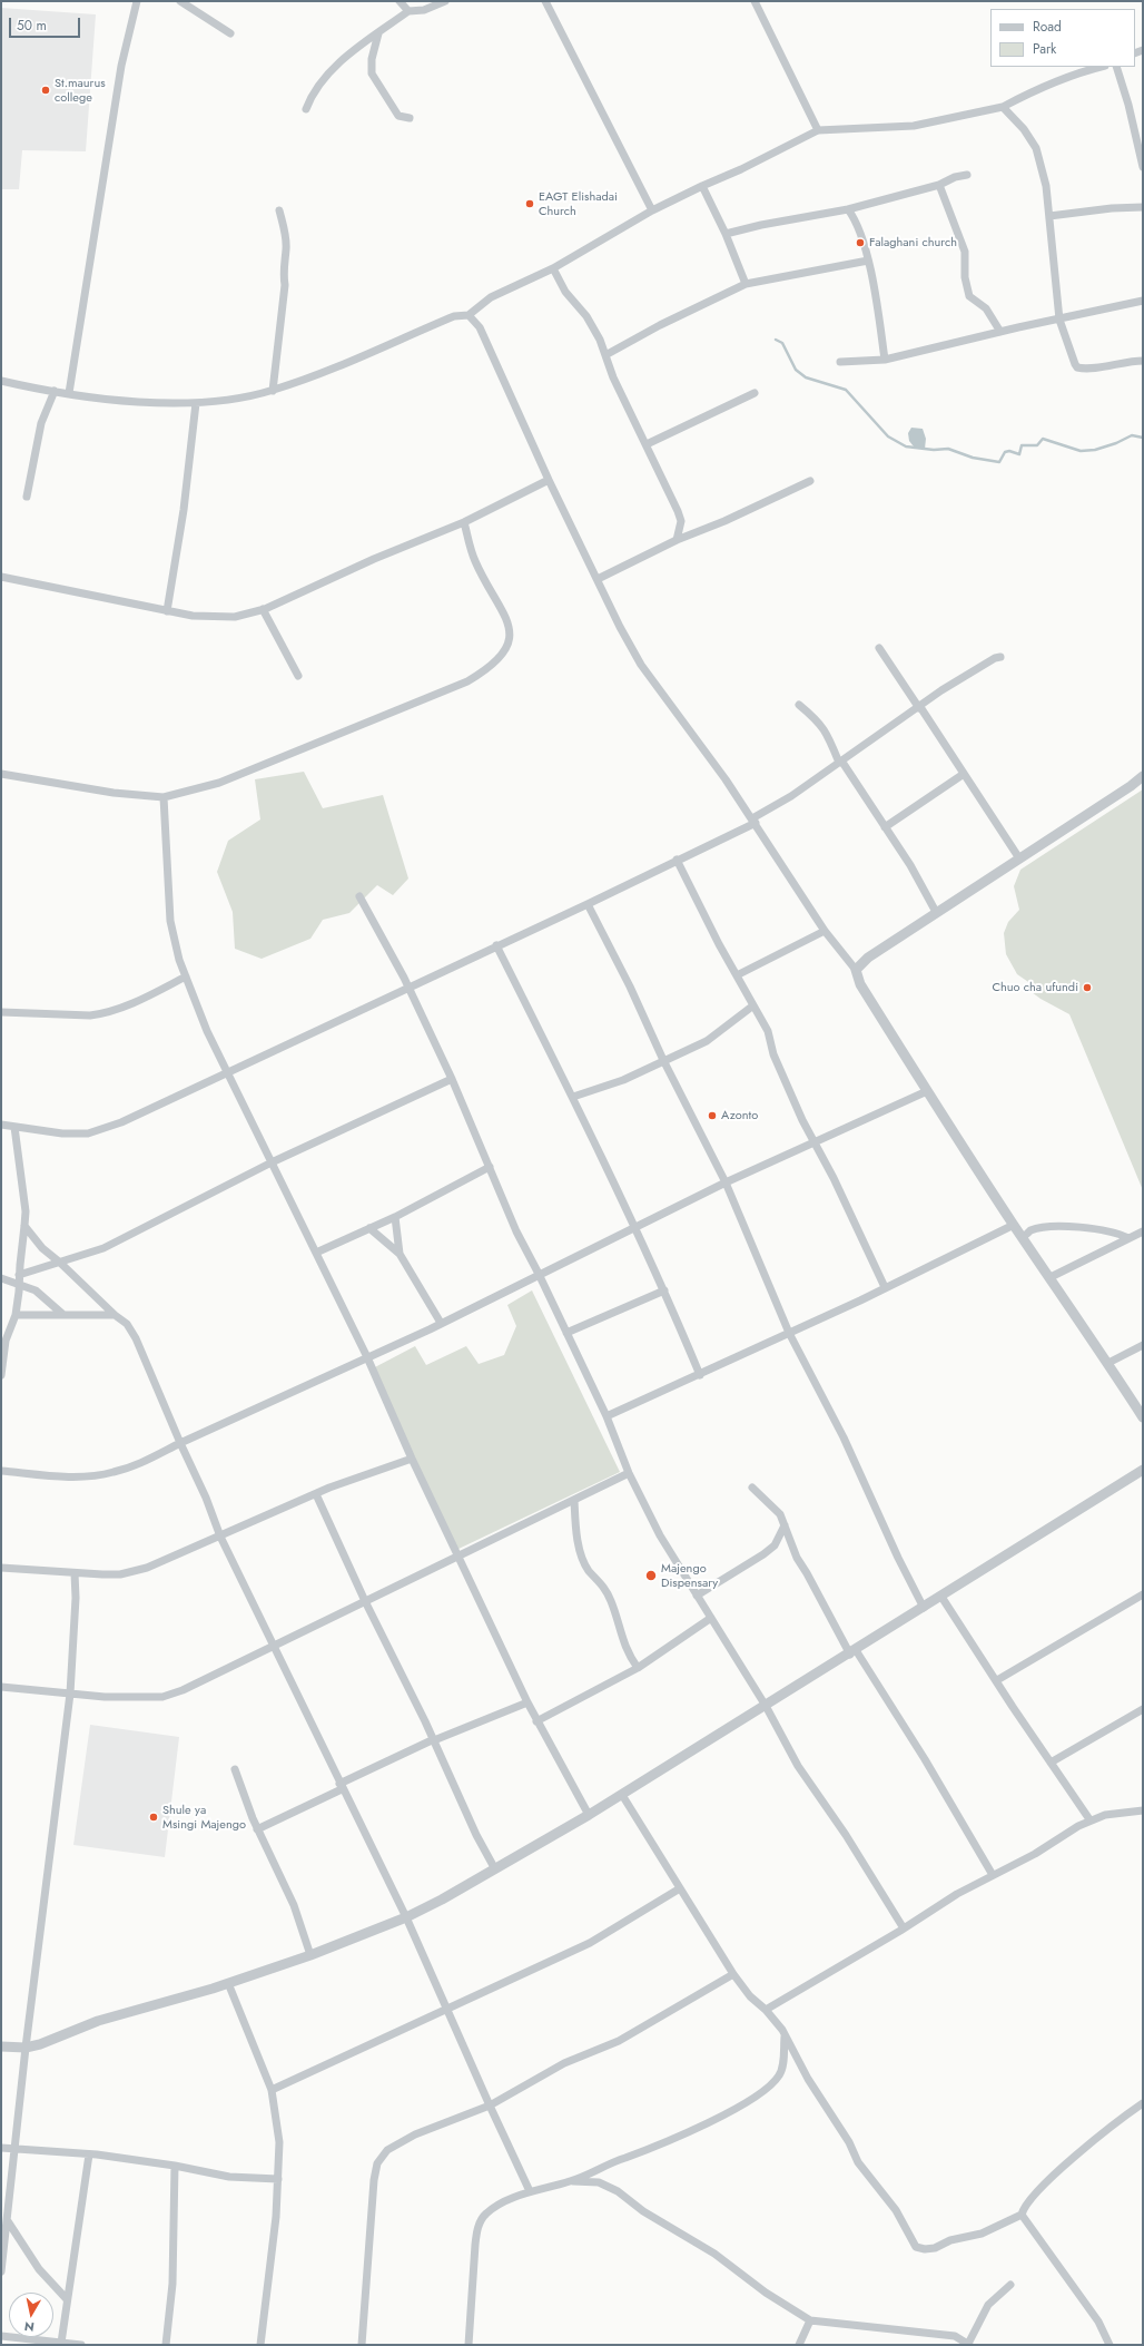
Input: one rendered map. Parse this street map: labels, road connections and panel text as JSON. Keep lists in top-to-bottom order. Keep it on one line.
{"places":["St.maurus college","EAGT Elishadai Church","Falaghani church","Chuo cha ufundi","Azonto","Majengo Dispensary","Shule ya Msingi Majengo"],"legend":["Road","Park"],"scale_bar":"50 m","north":"bottom"}
